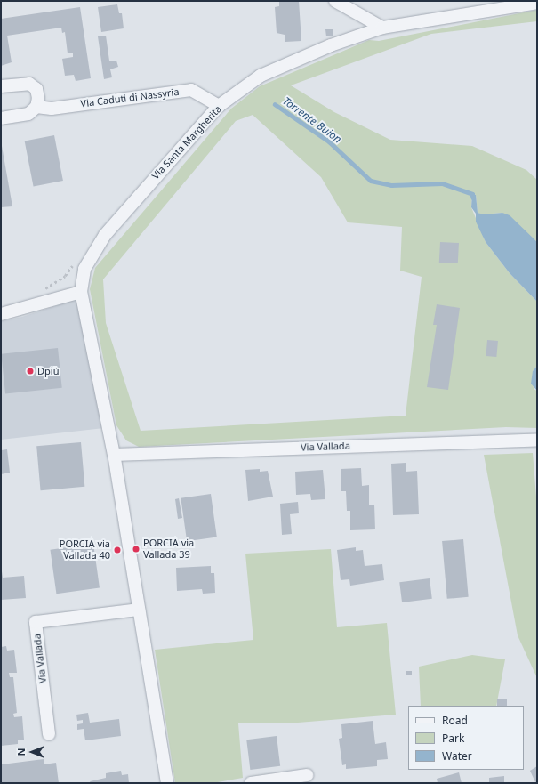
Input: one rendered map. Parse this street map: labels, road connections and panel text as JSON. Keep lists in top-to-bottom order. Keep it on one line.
{"streets":{"street":["Via Caduti di Nassyria","Via Santa Margherita","Via Vallada"]},"crossings":[["Via Caduti di Nassyria","Via Santa Margherita"]],"water":["Torrente Buion"],"places":["Dpiù","PORCIA via Vallada 39","PORCIA via Vallada 40"],"legend":["Road","Park","Water"],"north":"left"}
